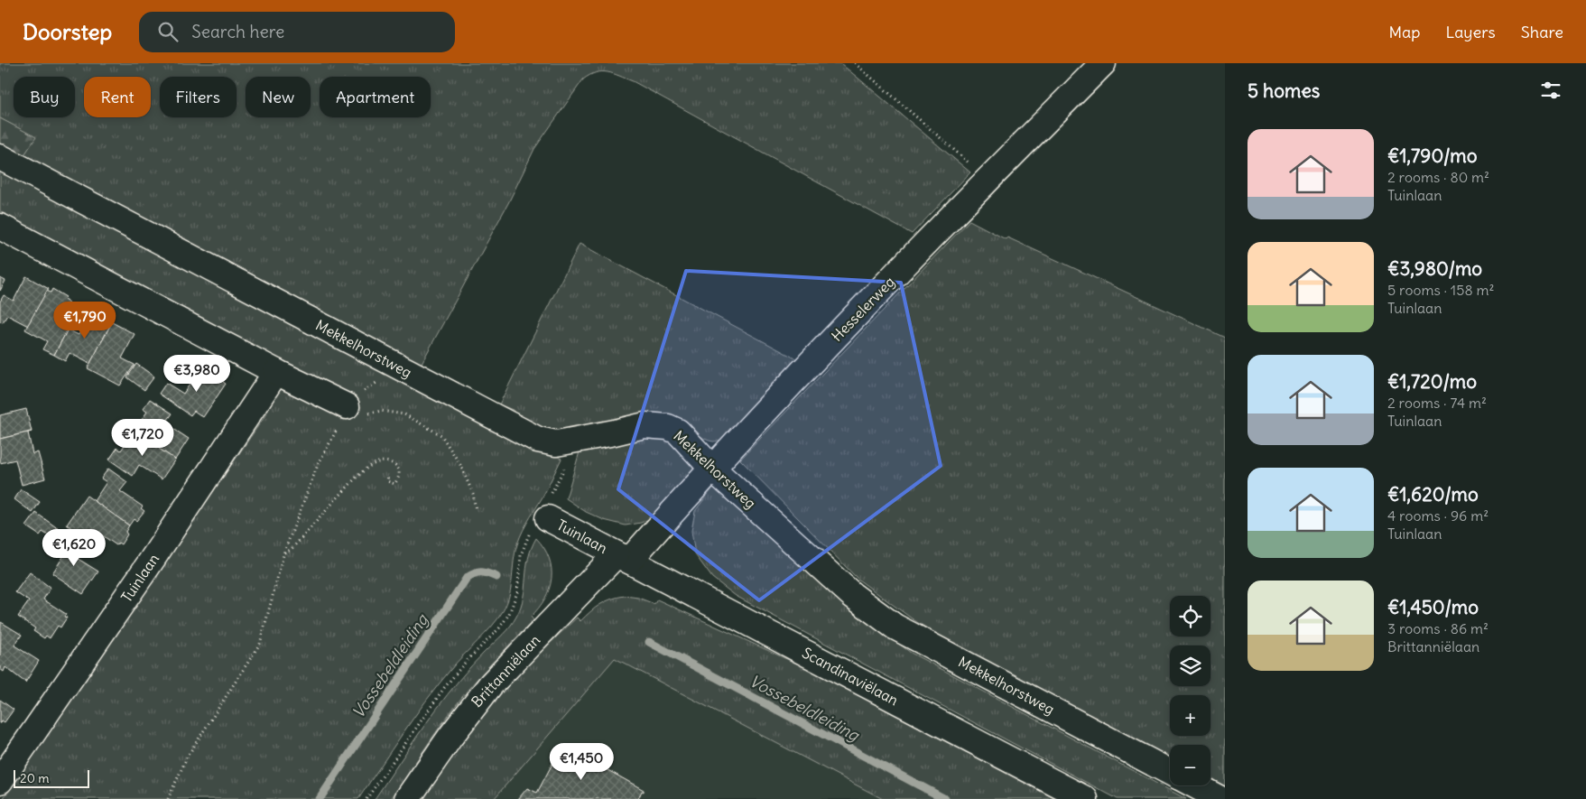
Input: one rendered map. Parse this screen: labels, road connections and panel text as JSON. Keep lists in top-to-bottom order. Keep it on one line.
{"streets":{"street":["Hesselerweg","Mekkelhorstweg","Tuinlaan","Brittanniëlaan","Scandinaviëlaan"]},"crossings":[["Hesselerweg","Mekkelhorstweg"],["Hesselerweg","Tuinlaan"],["Hesselerweg","Brittanniëlaan"],["Hesselerweg","Scandinaviëlaan"],["Tuinlaan","Brittanniëlaan"],["Tuinlaan","Scandinaviëlaan"],["Brittanniëlaan","Scandinaviëlaan"]],"water":["Vossebeldleiding"],"scale_bar":"20 m","page":{"header":"Doorstep","search":"Search here","nav":["Map","Layers","Share"],"heading":"5 homes","chip":["Buy","Rent","Filters","New","Apartment"],"list":[{"name":"€1,790/mo","note":"2 rooms · 80 m² · Tuinlaan"},{"name":"€3,980/mo","note":"5 rooms · 158 m² · Tuinlaan"},{"name":"€1,720/mo","note":"2 rooms · 74 m² · Tuinlaan"},{"name":"€1,620/mo","note":"4 rooms · 96 m² · Tuinlaan"},{"name":"€1,450/mo","note":"3 rooms · 86 m² · Brittanniëlaan"}],"price":["€1,790","€3,980","€1,720","€1,620","€1,450"],"map_buttons":["+","−"],"scale":"20 m"}}
